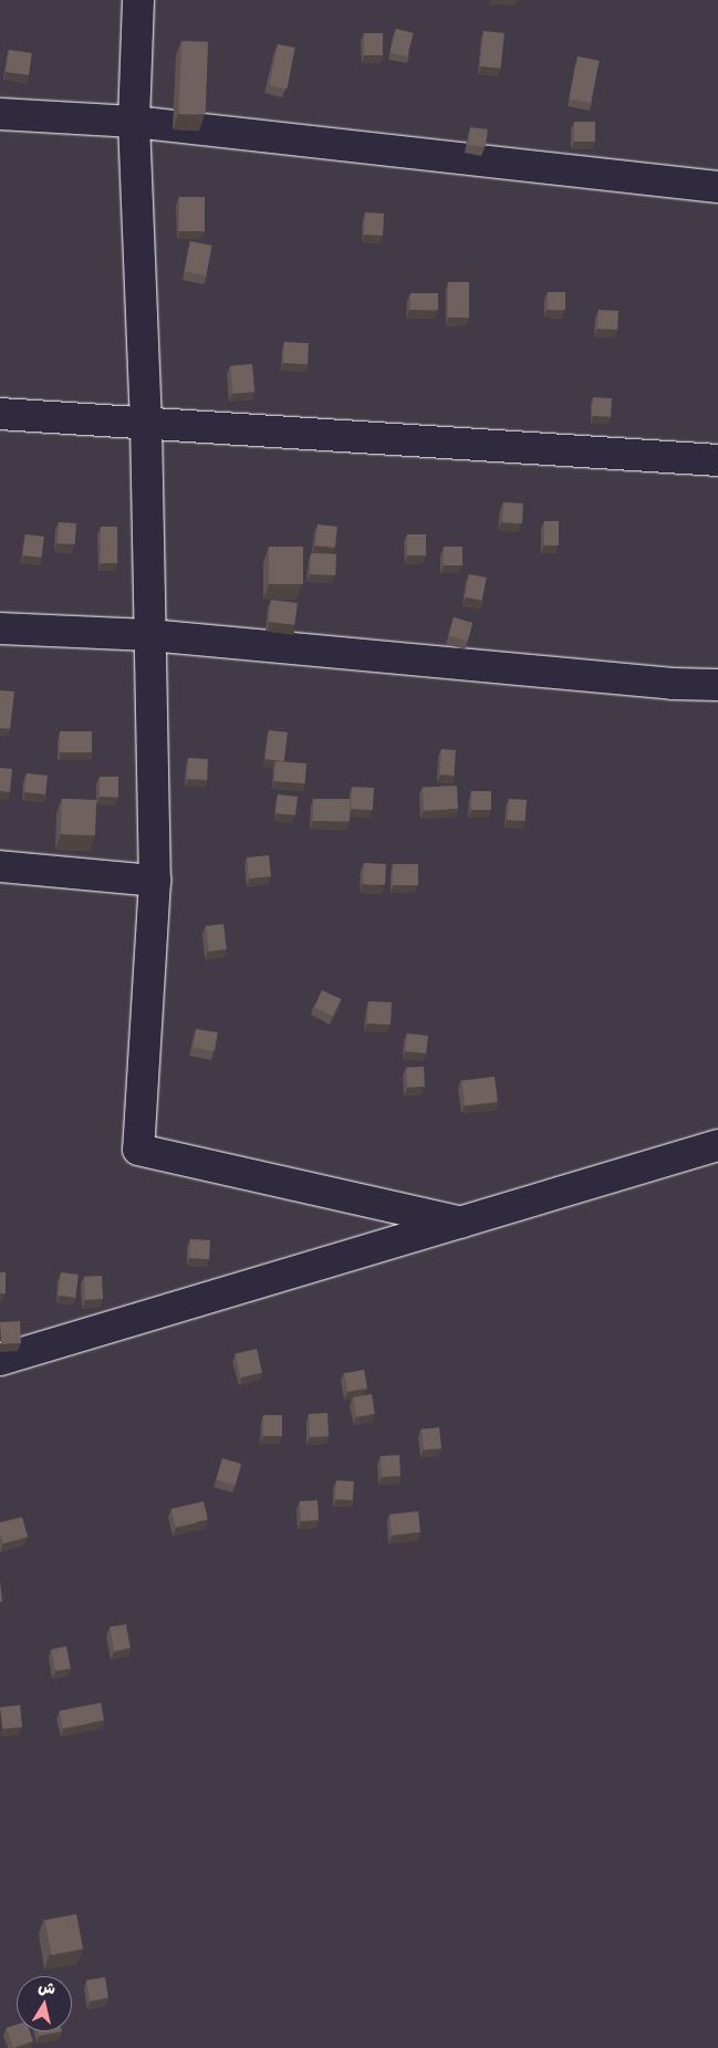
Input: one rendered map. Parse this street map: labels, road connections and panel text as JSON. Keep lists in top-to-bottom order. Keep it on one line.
{"north":"top"}
